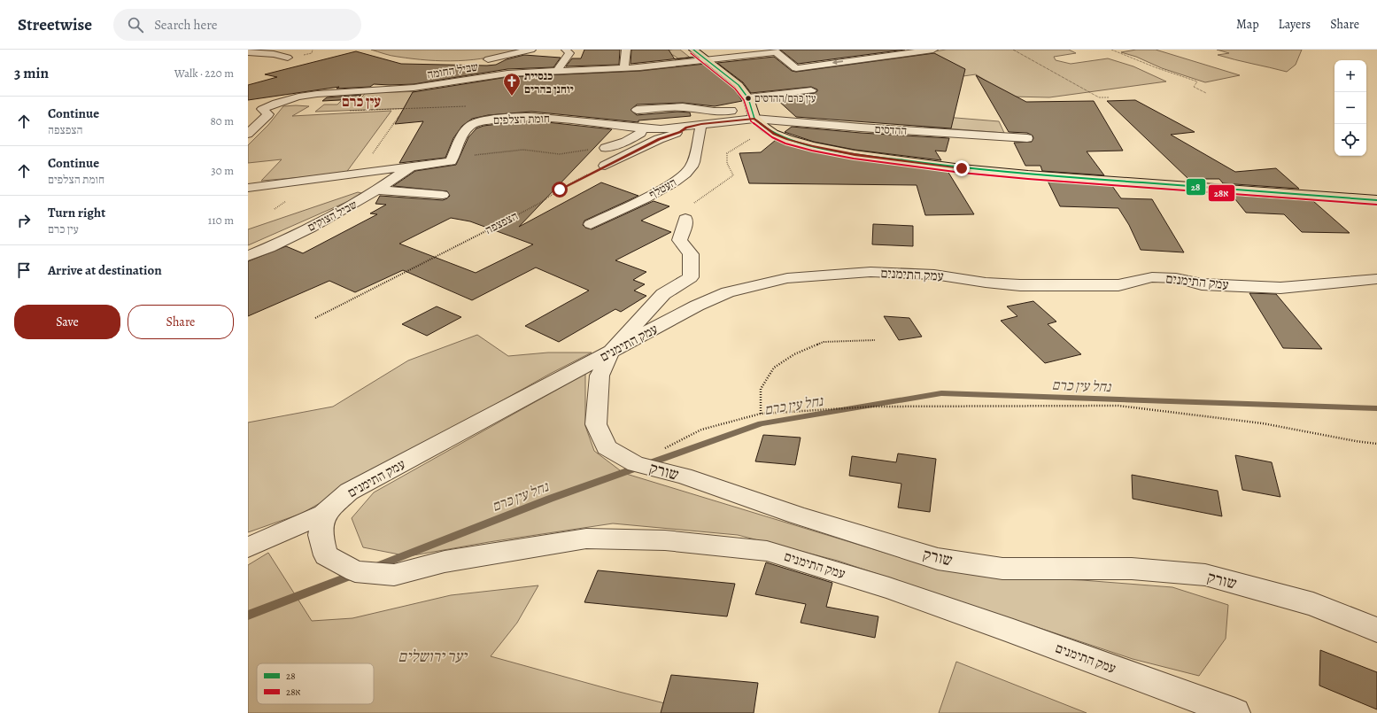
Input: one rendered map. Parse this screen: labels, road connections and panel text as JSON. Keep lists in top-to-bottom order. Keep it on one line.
{"streets":{"street":["שביל החומה","חומת הצלפים","ההדסים","העטלף","שביל הצוקים","עמק התימנים","שורק"],"path":["הצפצפה"]},"crossings":[["חומת הצלפים","ההדסים"],["חומת הצלפים","העטלף"],["עמק התימנים","שורק"]],"districts":["עין כרם"],"water":["נחל עין כרם"],"parks":["יער ירושלים"],"places":{"church":["כנסיית יוחנן בהרים"],"other":["עין כרם/ההדסים"]},"lines":["transit line 28","transit line 28א"],"legend":["28","28א"],"page":{"header":"Streetwise","search":"Search here","nav":["Map","Layers","Share"],"heading":["3 min","Walk · 220 m"],"map_buttons":["+","−"],"list":[["Continue","הצפצפה","80 m"],["Continue","חומת הצלפים","30 m"],["Turn right","עין כרם","110 m"],"Arrive at destination"],"buttons":["Save","Share"]}}
